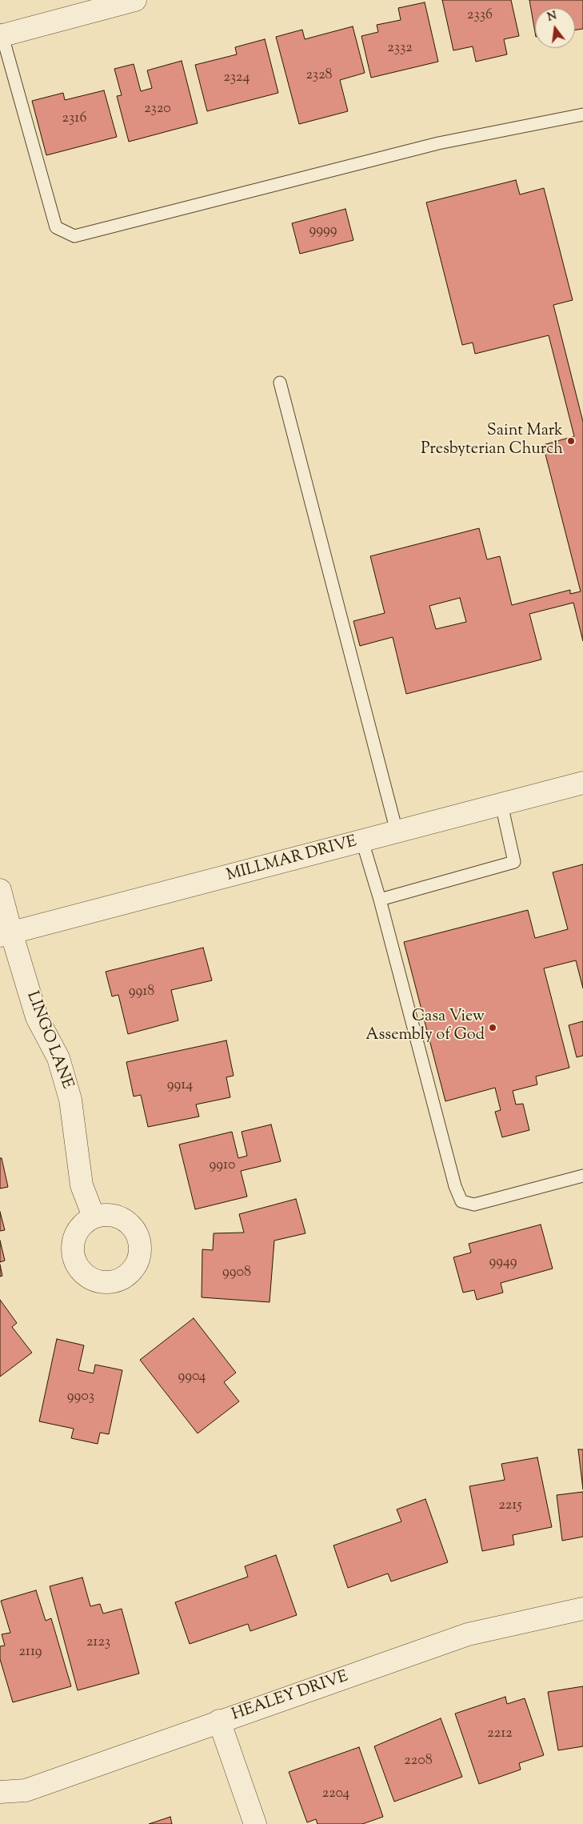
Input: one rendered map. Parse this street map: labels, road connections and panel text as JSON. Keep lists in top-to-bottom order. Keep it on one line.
{"streets":{"street":["MILLMAR DRIVE","LINGO LANE","HEALEY DRIVE"]},"crossings":[["MILLMAR DRIVE","LINGO LANE"]],"places":["Saint Mark Presbyterian Church","Casa View Assembly of God"],"house_numbers":["2336","2332","2328","2324","2320","2316","9999","9918","9914","9910","9949","9908","9904","9903","2215","2123","2119","2212","2208","2204"],"north":"top"}
